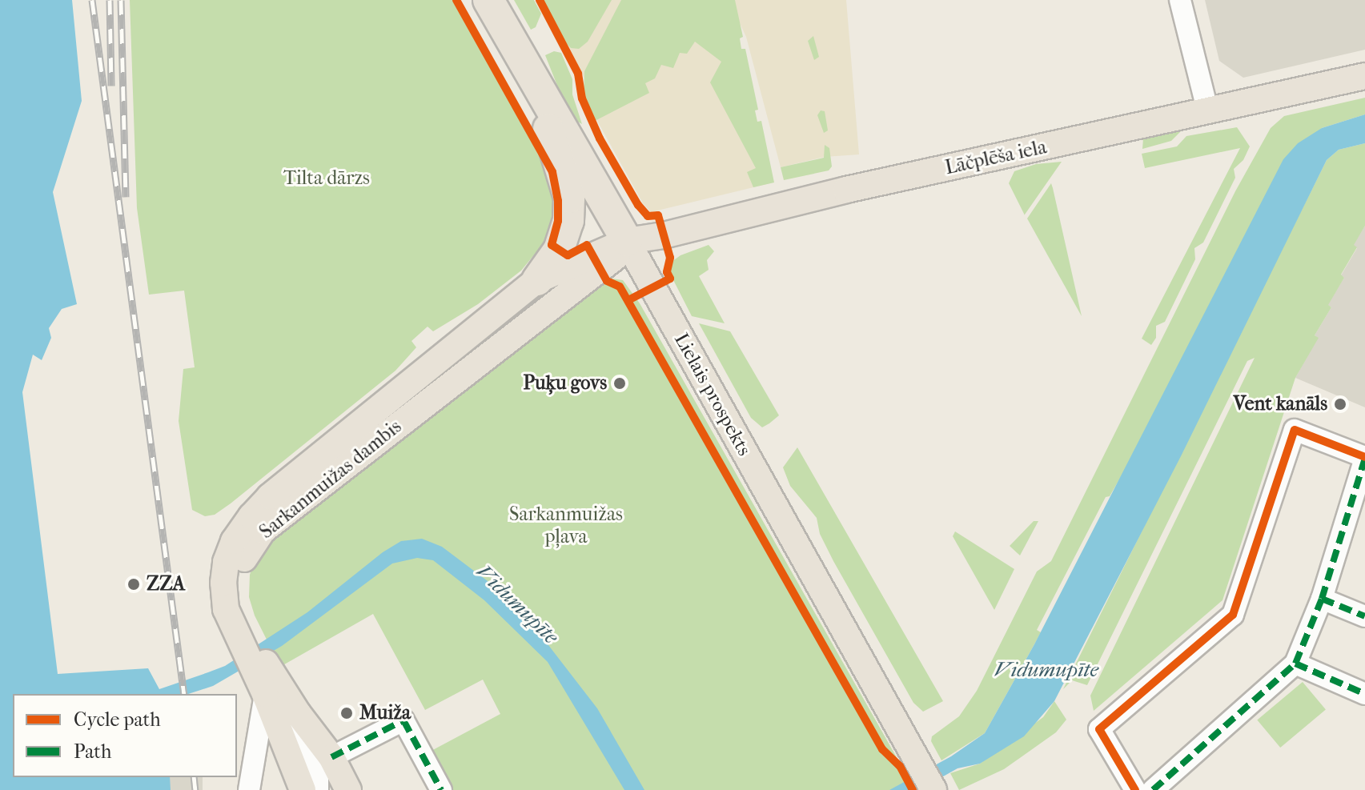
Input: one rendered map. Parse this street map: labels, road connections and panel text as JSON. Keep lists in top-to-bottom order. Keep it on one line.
{"streets":{"highway":["Lielais prospekts"],"main road":["Lāčplēša iela","Sarkanmuižas dambis"]},"crossings":[["Lāčplēša iela","Lielais prospekts"],["Lāčplēša iela","Sarkanmuižas dambis"],["Lielais prospekts","Sarkanmuižas dambis"]],"water":["Vidumupīte"],"parks":["Tilta dārzs","Sarkanmuižas pļava"],"places":["Puķu govs","Vent kanāls","ZZA","Muiža"],"legend":["Cycle path","Path"]}
